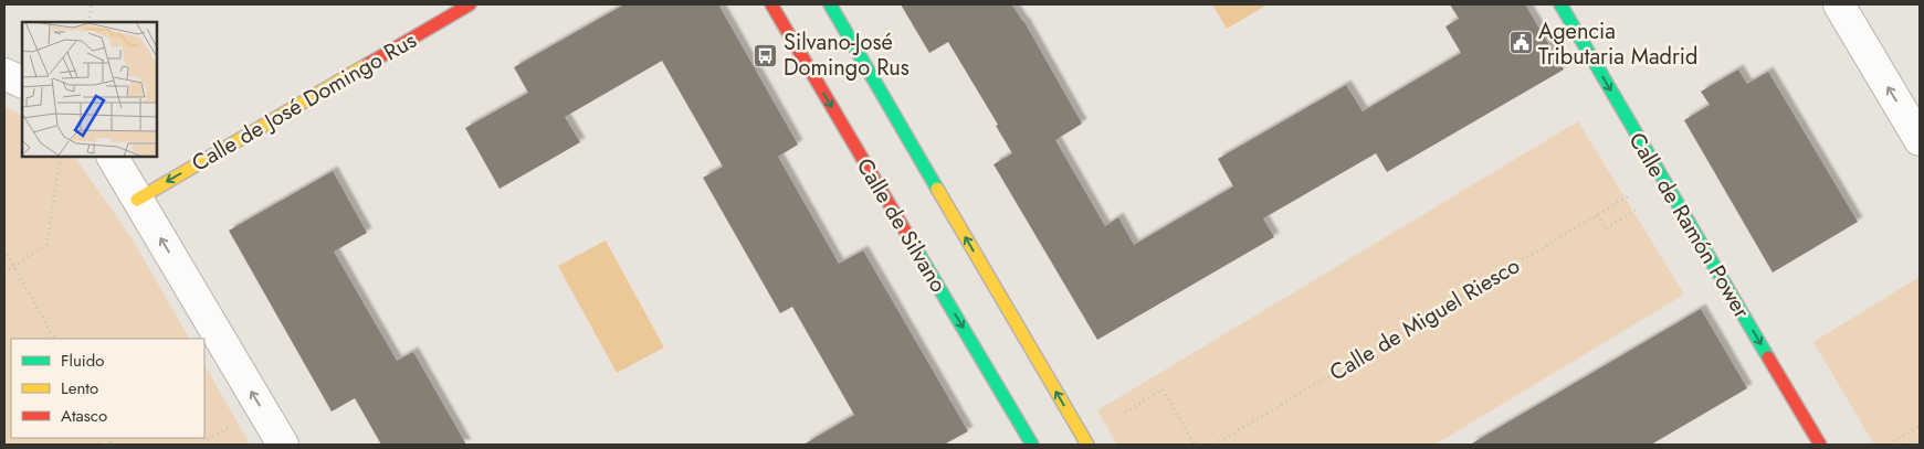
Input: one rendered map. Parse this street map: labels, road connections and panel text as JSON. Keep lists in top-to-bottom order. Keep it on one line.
{"streets":{"street":["Calle de José Domingo Rus","Calle de Silvano","Calle de Ramón Power"],"path":["Calle de Miguel Riesco"]},"one_way":["Calle de José Domingo Rus","Calle de Ramón Power"],"places":{"public building":["Agencia Tributaria Madrid"],"bus stop":["Silvano-José Domingo Rus"]},"legend":["Fluido","Lento","Atasco"]}
